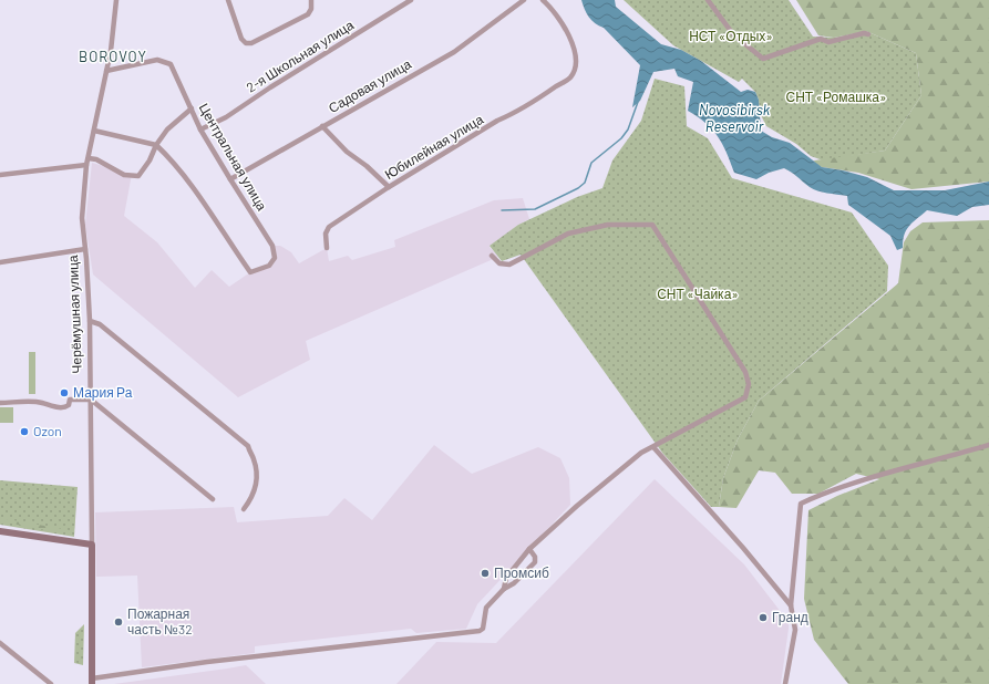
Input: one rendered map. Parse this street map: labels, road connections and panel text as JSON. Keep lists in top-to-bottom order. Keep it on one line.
{"streets":{"street":["2-я Школьная улица","Садовая улица","Юбилейная улица","Центральная улица","Черёмушная улица"]},"crossings":[["2-я Школьная улица","Центральная улица"],["Садовая улица","Центральная улица"],["Центральная улица","Черёмушная улица"]],"districts":["BOROVOY"],"water":["Novosibirsk Reservoir"],"parks":["НСТ «Отдых»","СНТ «Ромашка»","СНТ «Чайка»"],"places":["Мария Ра","Ozon","Промсиб","Гранд","Пожарная часть №32"]}
